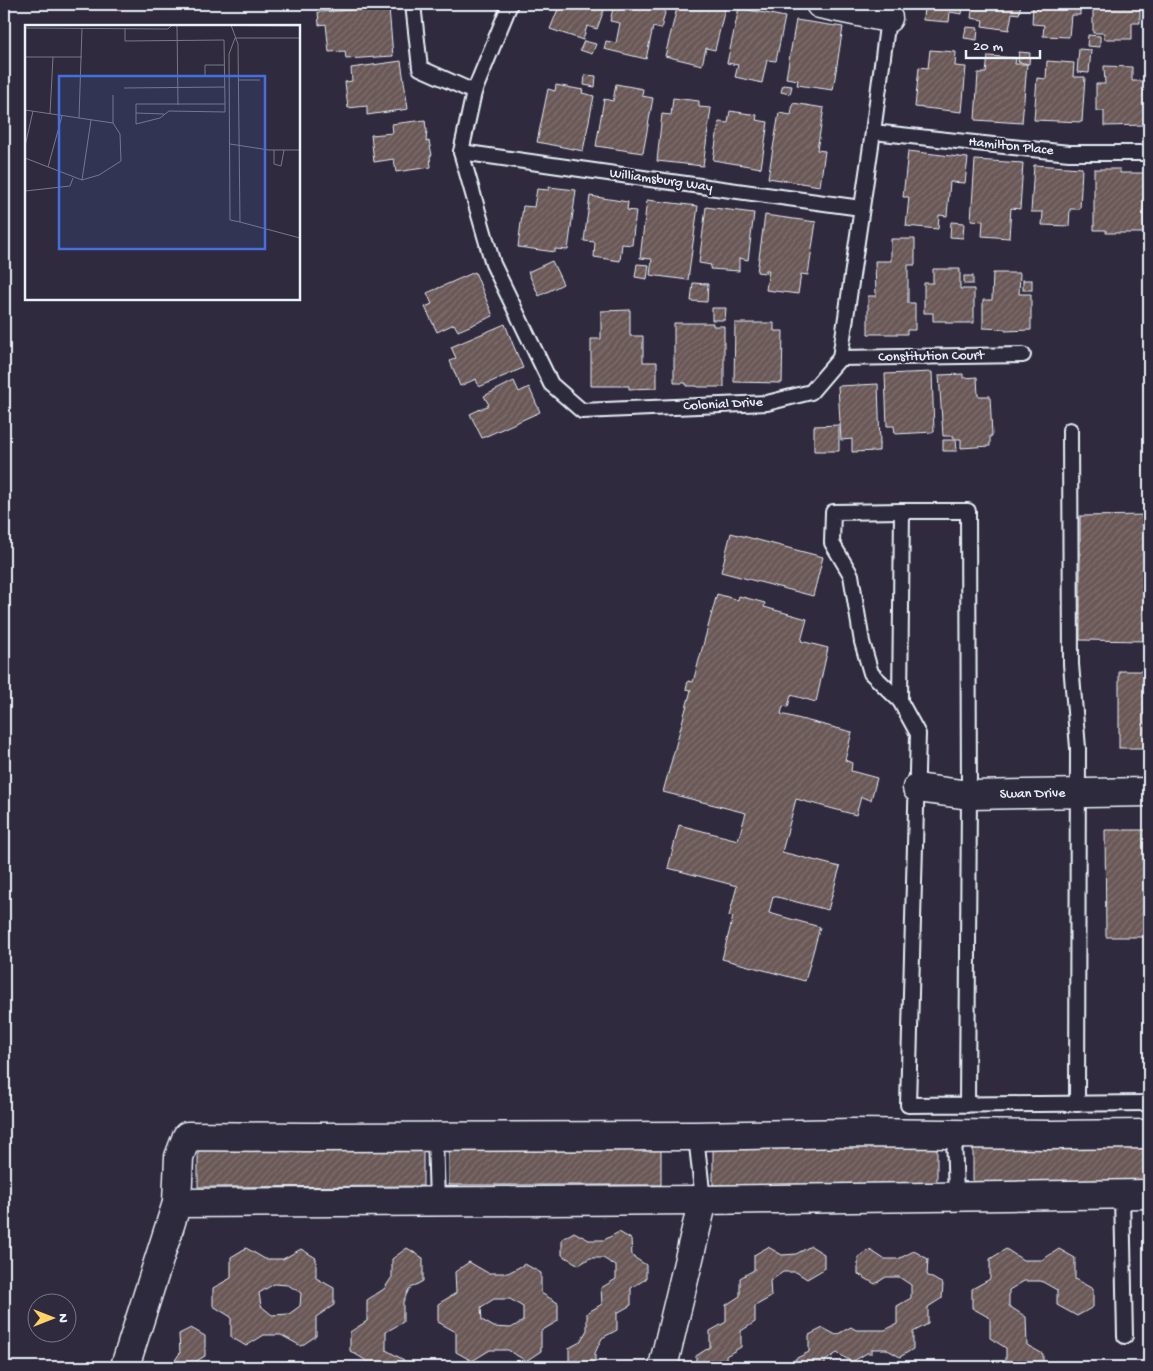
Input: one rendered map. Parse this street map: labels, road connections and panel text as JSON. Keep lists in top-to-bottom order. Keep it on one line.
{"streets":{"street":["Swan Drive"],"lane":["Hamilton Place","Williamsburg Way","Constitution Court","Colonial Drive"]},"crossings":[["Williamsburg Way","Colonial Drive"],["Constitution Court","Colonial Drive"]],"scale_bar":"20 m","north":"right"}
